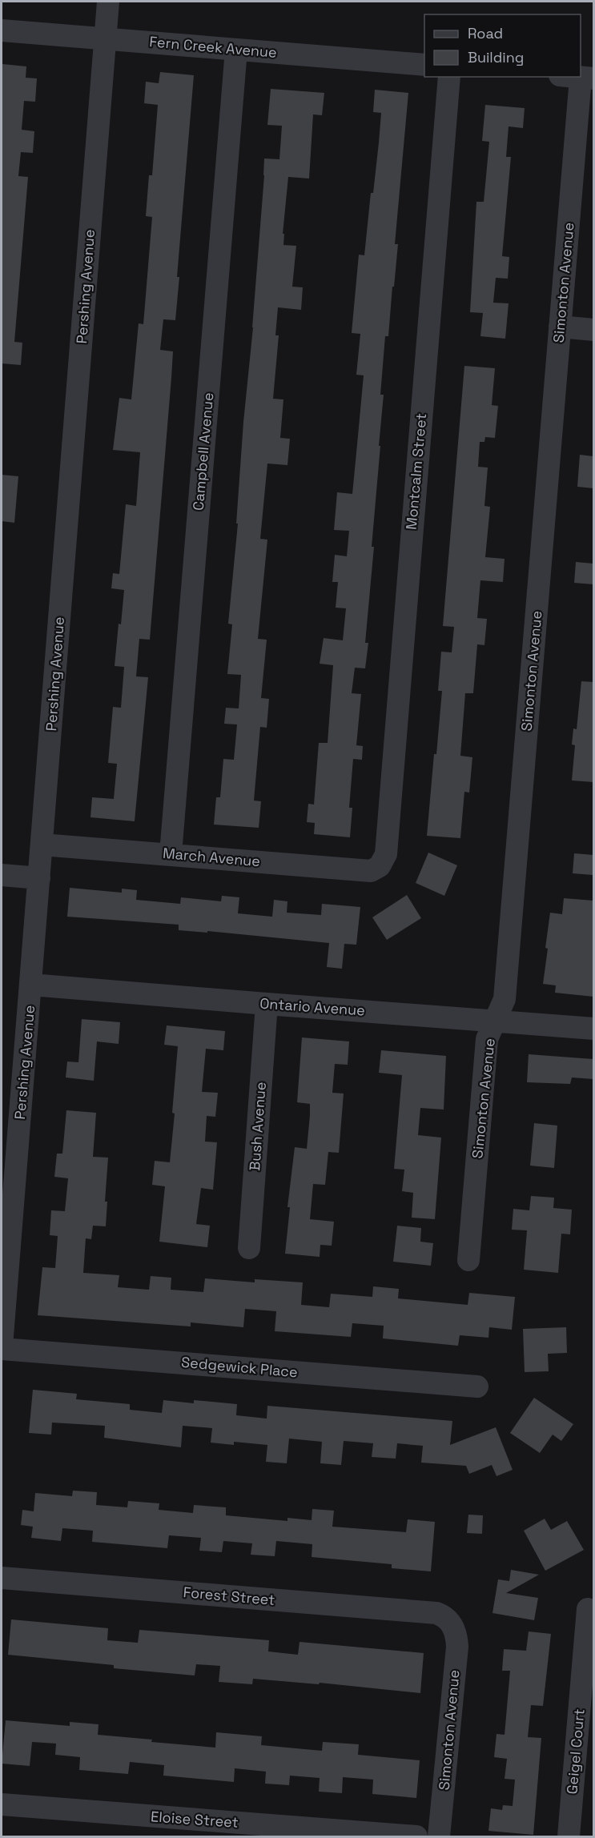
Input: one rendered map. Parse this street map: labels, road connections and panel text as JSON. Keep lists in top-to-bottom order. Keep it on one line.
{"streets":{"street":["Fern Creek Avenue","Simonton Avenue","Pershing Avenue","Campbell Avenue","Montcalm Street","March Avenue","Ontario Avenue","Bush Avenue","Sedgewick Place","Forest Street","Geigel Court","Eloise Street"]},"crossings":[["Fern Creek Avenue","Pershing Avenue"],["Fern Creek Avenue","Campbell Avenue"],["Simonton Avenue","Ontario Avenue"],["Simonton Avenue","Forest Street"],["Pershing Avenue","March Avenue"],["Pershing Avenue","Ontario Avenue"],["Pershing Avenue","Sedgewick Place"],["Campbell Avenue","March Avenue"],["Montcalm Street","March Avenue"],["Ontario Avenue","Bush Avenue"]],"legend":["Road","Building"]}
